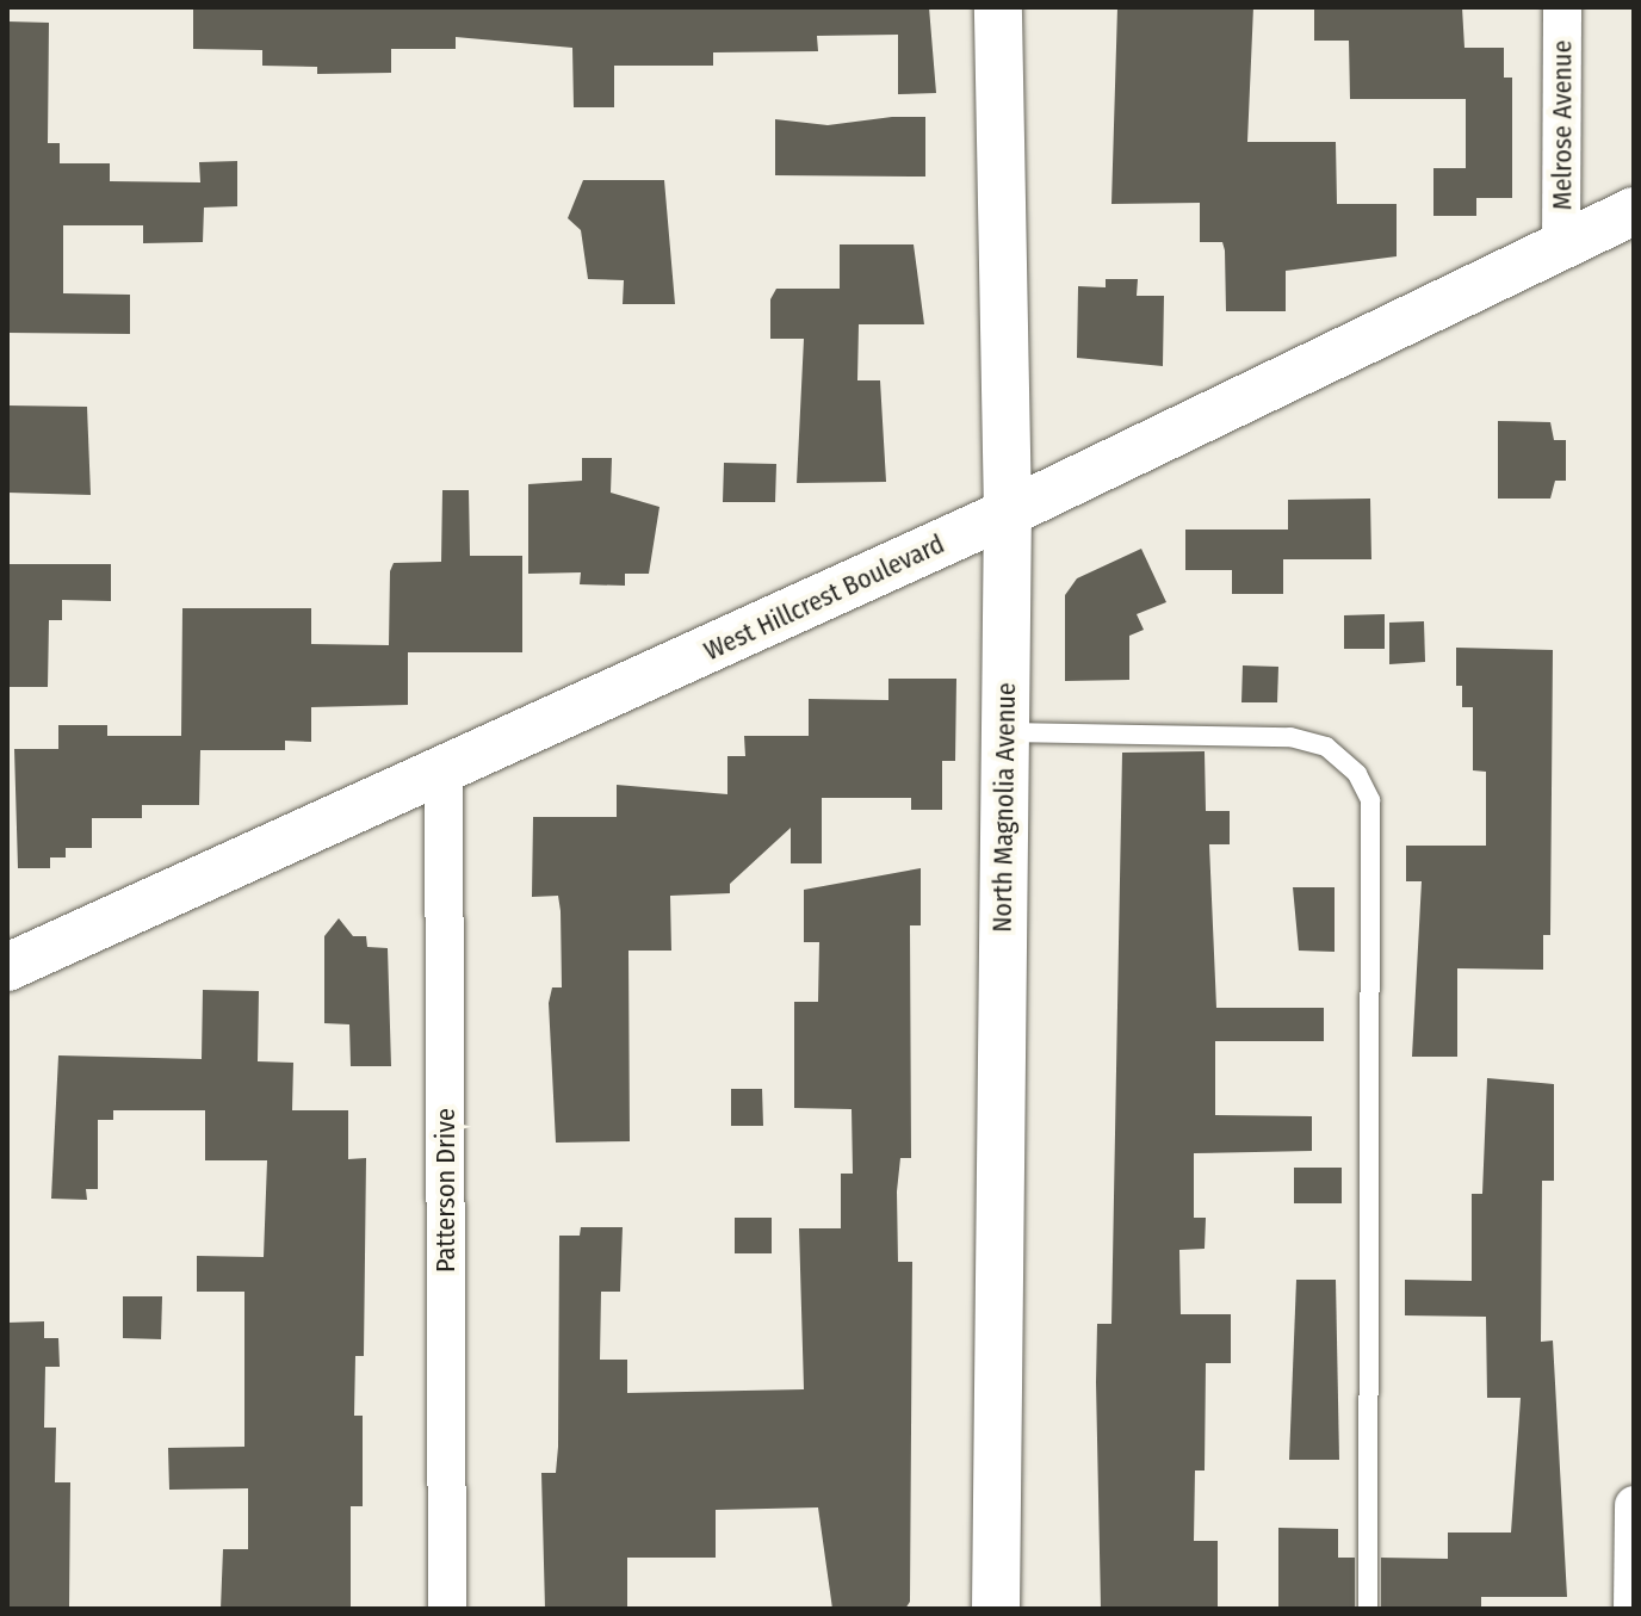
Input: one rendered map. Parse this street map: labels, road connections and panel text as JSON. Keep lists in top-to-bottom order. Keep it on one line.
{"streets":{"street":["Melrose Avenue","West Hillcrest Boulevard","North Magnolia Avenue","Patterson Drive"]},"crossings":[["Melrose Avenue","West Hillcrest Boulevard"],["West Hillcrest Boulevard","North Magnolia Avenue"],["West Hillcrest Boulevard","Patterson Drive"]]}
